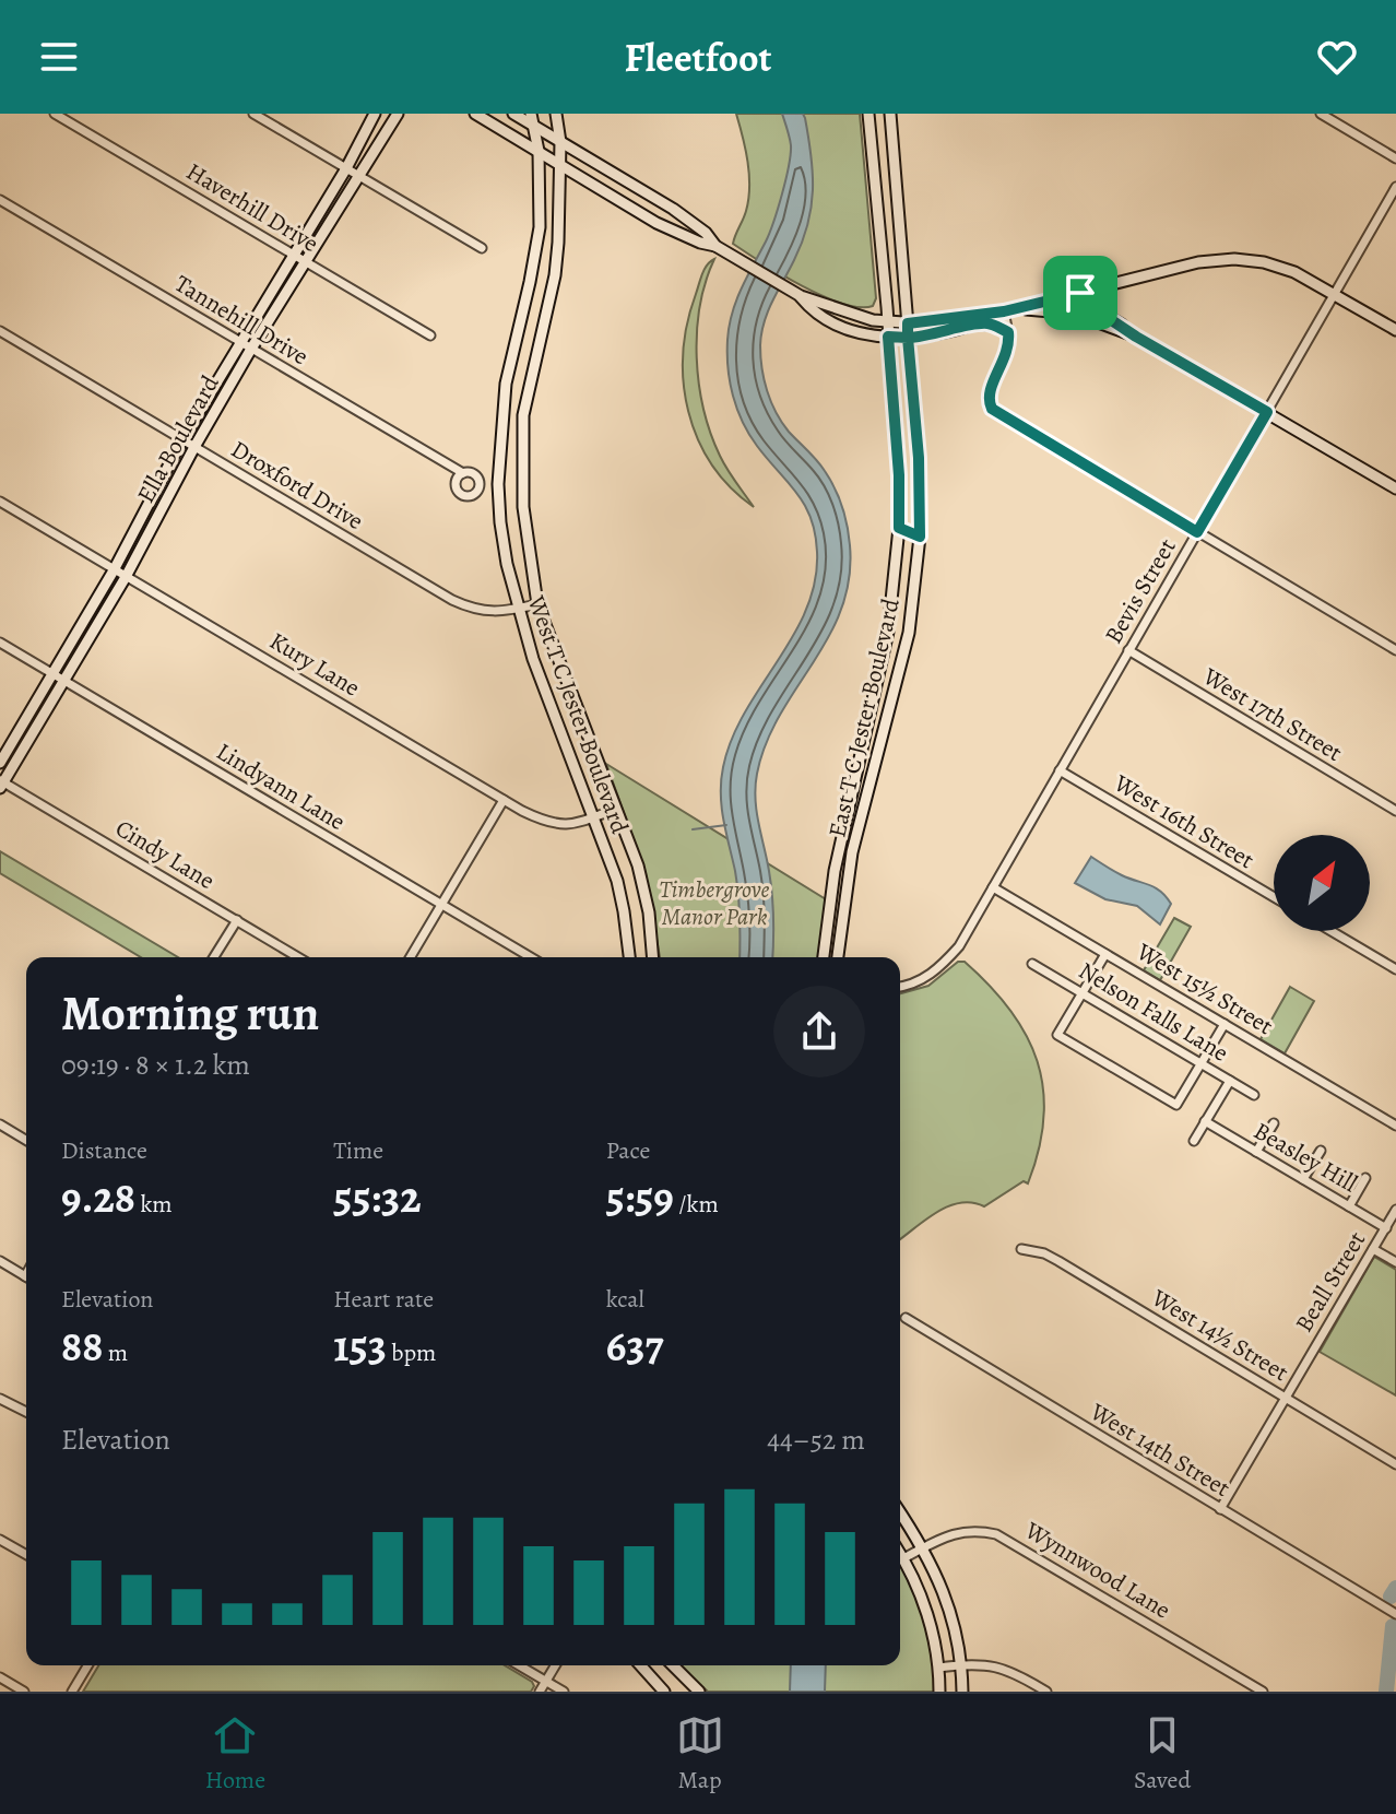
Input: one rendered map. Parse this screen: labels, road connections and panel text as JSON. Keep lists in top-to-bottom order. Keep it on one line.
{"streets":{"main road":["Ella Boulevard","West T C Jester Boulevard","East T C Jester Boulevard"],"street":["Haverhill Drive","Tannehill Drive","Droxford Drive","Bevis Street","Kury Lane","West 17th Street","Lindyann Lane","West 16th Street","Cindy Lane","West 15½ Street","Nelson Falls Lane","Beasley Hill","Beall Street","West 14½ Street","West 14th Street","Wynnwood Lane"]},"crossings":[["Haverhill Drive","Ella Boulevard"],["Tannehill Drive","Ella Boulevard"],["Ella Boulevard","Droxford Drive"],["Ella Boulevard","Kury Lane"],["Ella Boulevard","Lindyann Lane"],["Ella Boulevard","Cindy Lane"],["Droxford Drive","West T C Jester Boulevard"],["Bevis Street","West 17th Street"],["Bevis Street","West 16th Street"],["Bevis Street","West 15½ Street"],["Kury Lane","West T C Jester Boulevard"],["Beasley Hill","Beall Street"],["Beall Street","West 14½ Street"],["Beall Street","West 14th Street"]],"parks":["Timbergrove Manor Park"],"north":"top right","page":{"header":"Fleetfoot","heading":["Morning run","09:19 · 8 × 1.2 km"],"stats":[["Distance","9.28 km"],["Time","55:32"],["Pace","5:59 /km"],["Elevation","88 m"],["Heart rate","153 bpm"],["kcal","637"]],"chart":["Elevation","44–52 m"],"tabs":["Home","Map","Saved"]}}
